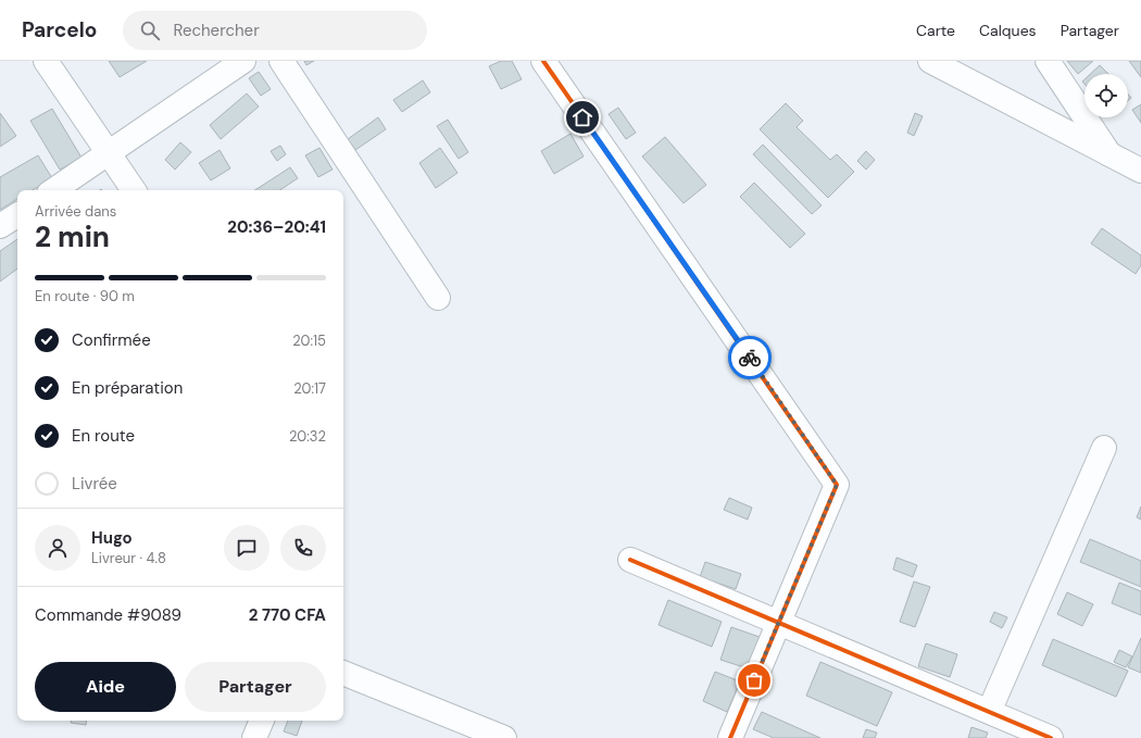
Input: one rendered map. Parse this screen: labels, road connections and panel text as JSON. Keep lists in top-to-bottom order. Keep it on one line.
{"page":{"header":"Parcelo","search":"Rechercher","nav":["Carte","Calques","Partager"],"heading":["2 min","Arrivée dans","20:36–20:41"],"panel":["Hugo","Livreur · 4.8","Commande #9089","2 770 CFA"],"bar":"En route · 90 m","list":[["Confirmée","20:15"],["En préparation","20:17"],["En route","20:32"],"Livrée"],"buttons":["Aide","Partager"]}}
